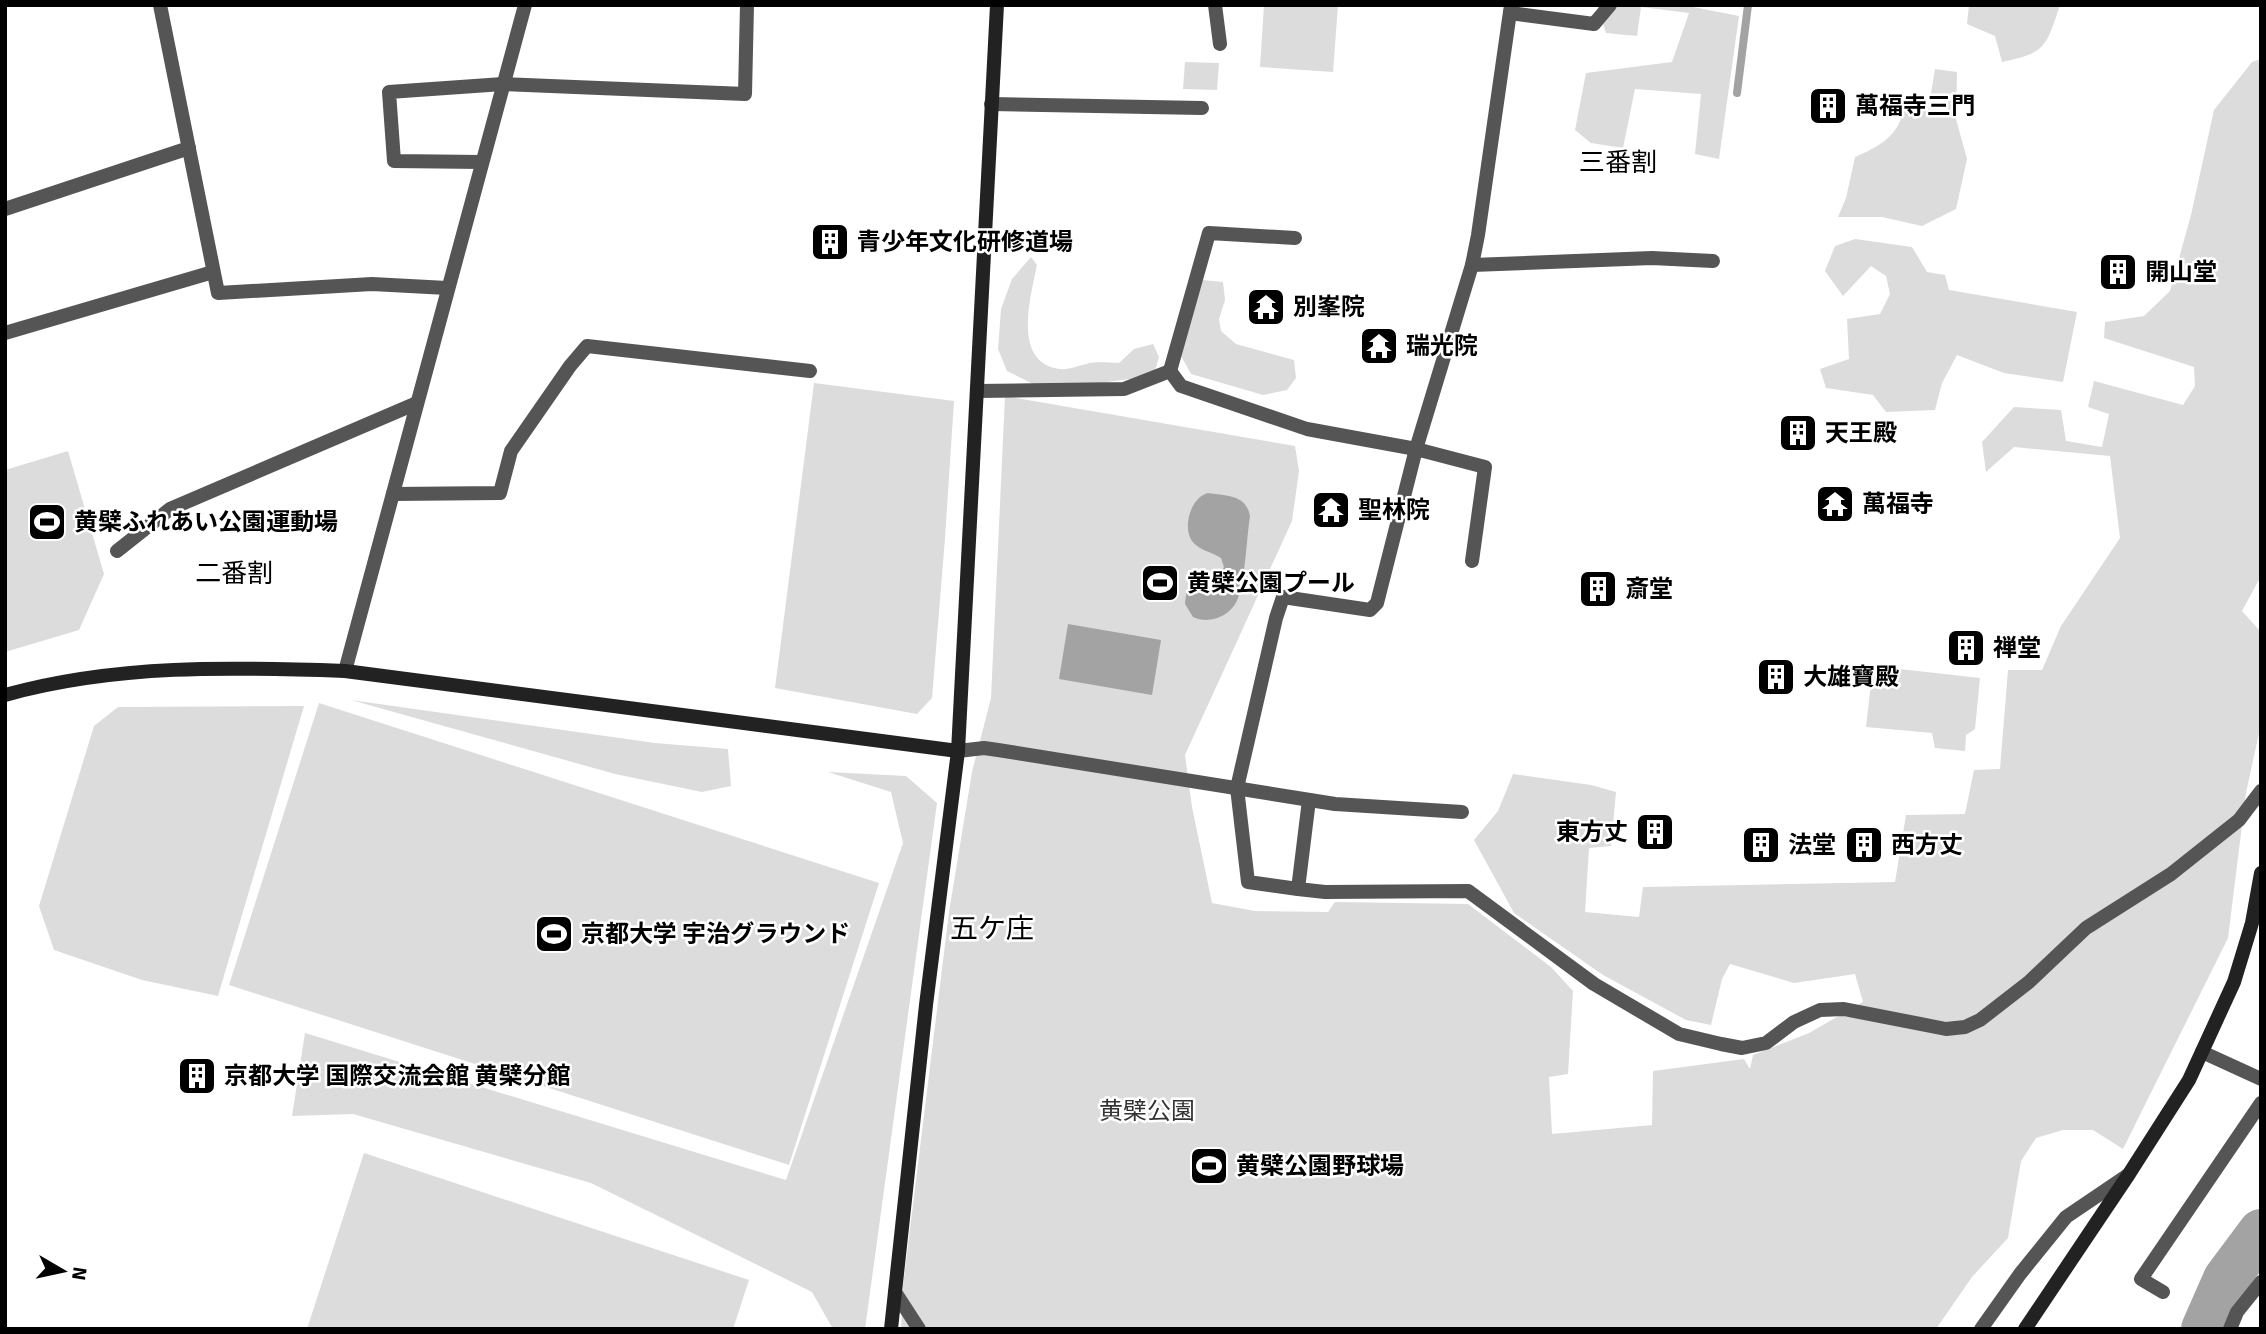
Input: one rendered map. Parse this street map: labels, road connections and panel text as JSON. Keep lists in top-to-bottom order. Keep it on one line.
{"districts":["三番割","二番割","五ケ庄"],"parks":["黄檗公園"],"places":{"building":["萬福寺三門","青少年文化研修道場","開山堂","天王殿","斎堂","禅堂","大雄寶殿","東方丈","法堂","西方丈","京都大学 国際交流会館 黄檗分館"],"temple":["別峯院","瑞光院","萬福寺","聖林院"],"sports":["黄檗ふれあい公園運動場","黄檗公園プール","京都大学 宇治グラウンド","黄檗公園野球場"]},"north":"right"}
